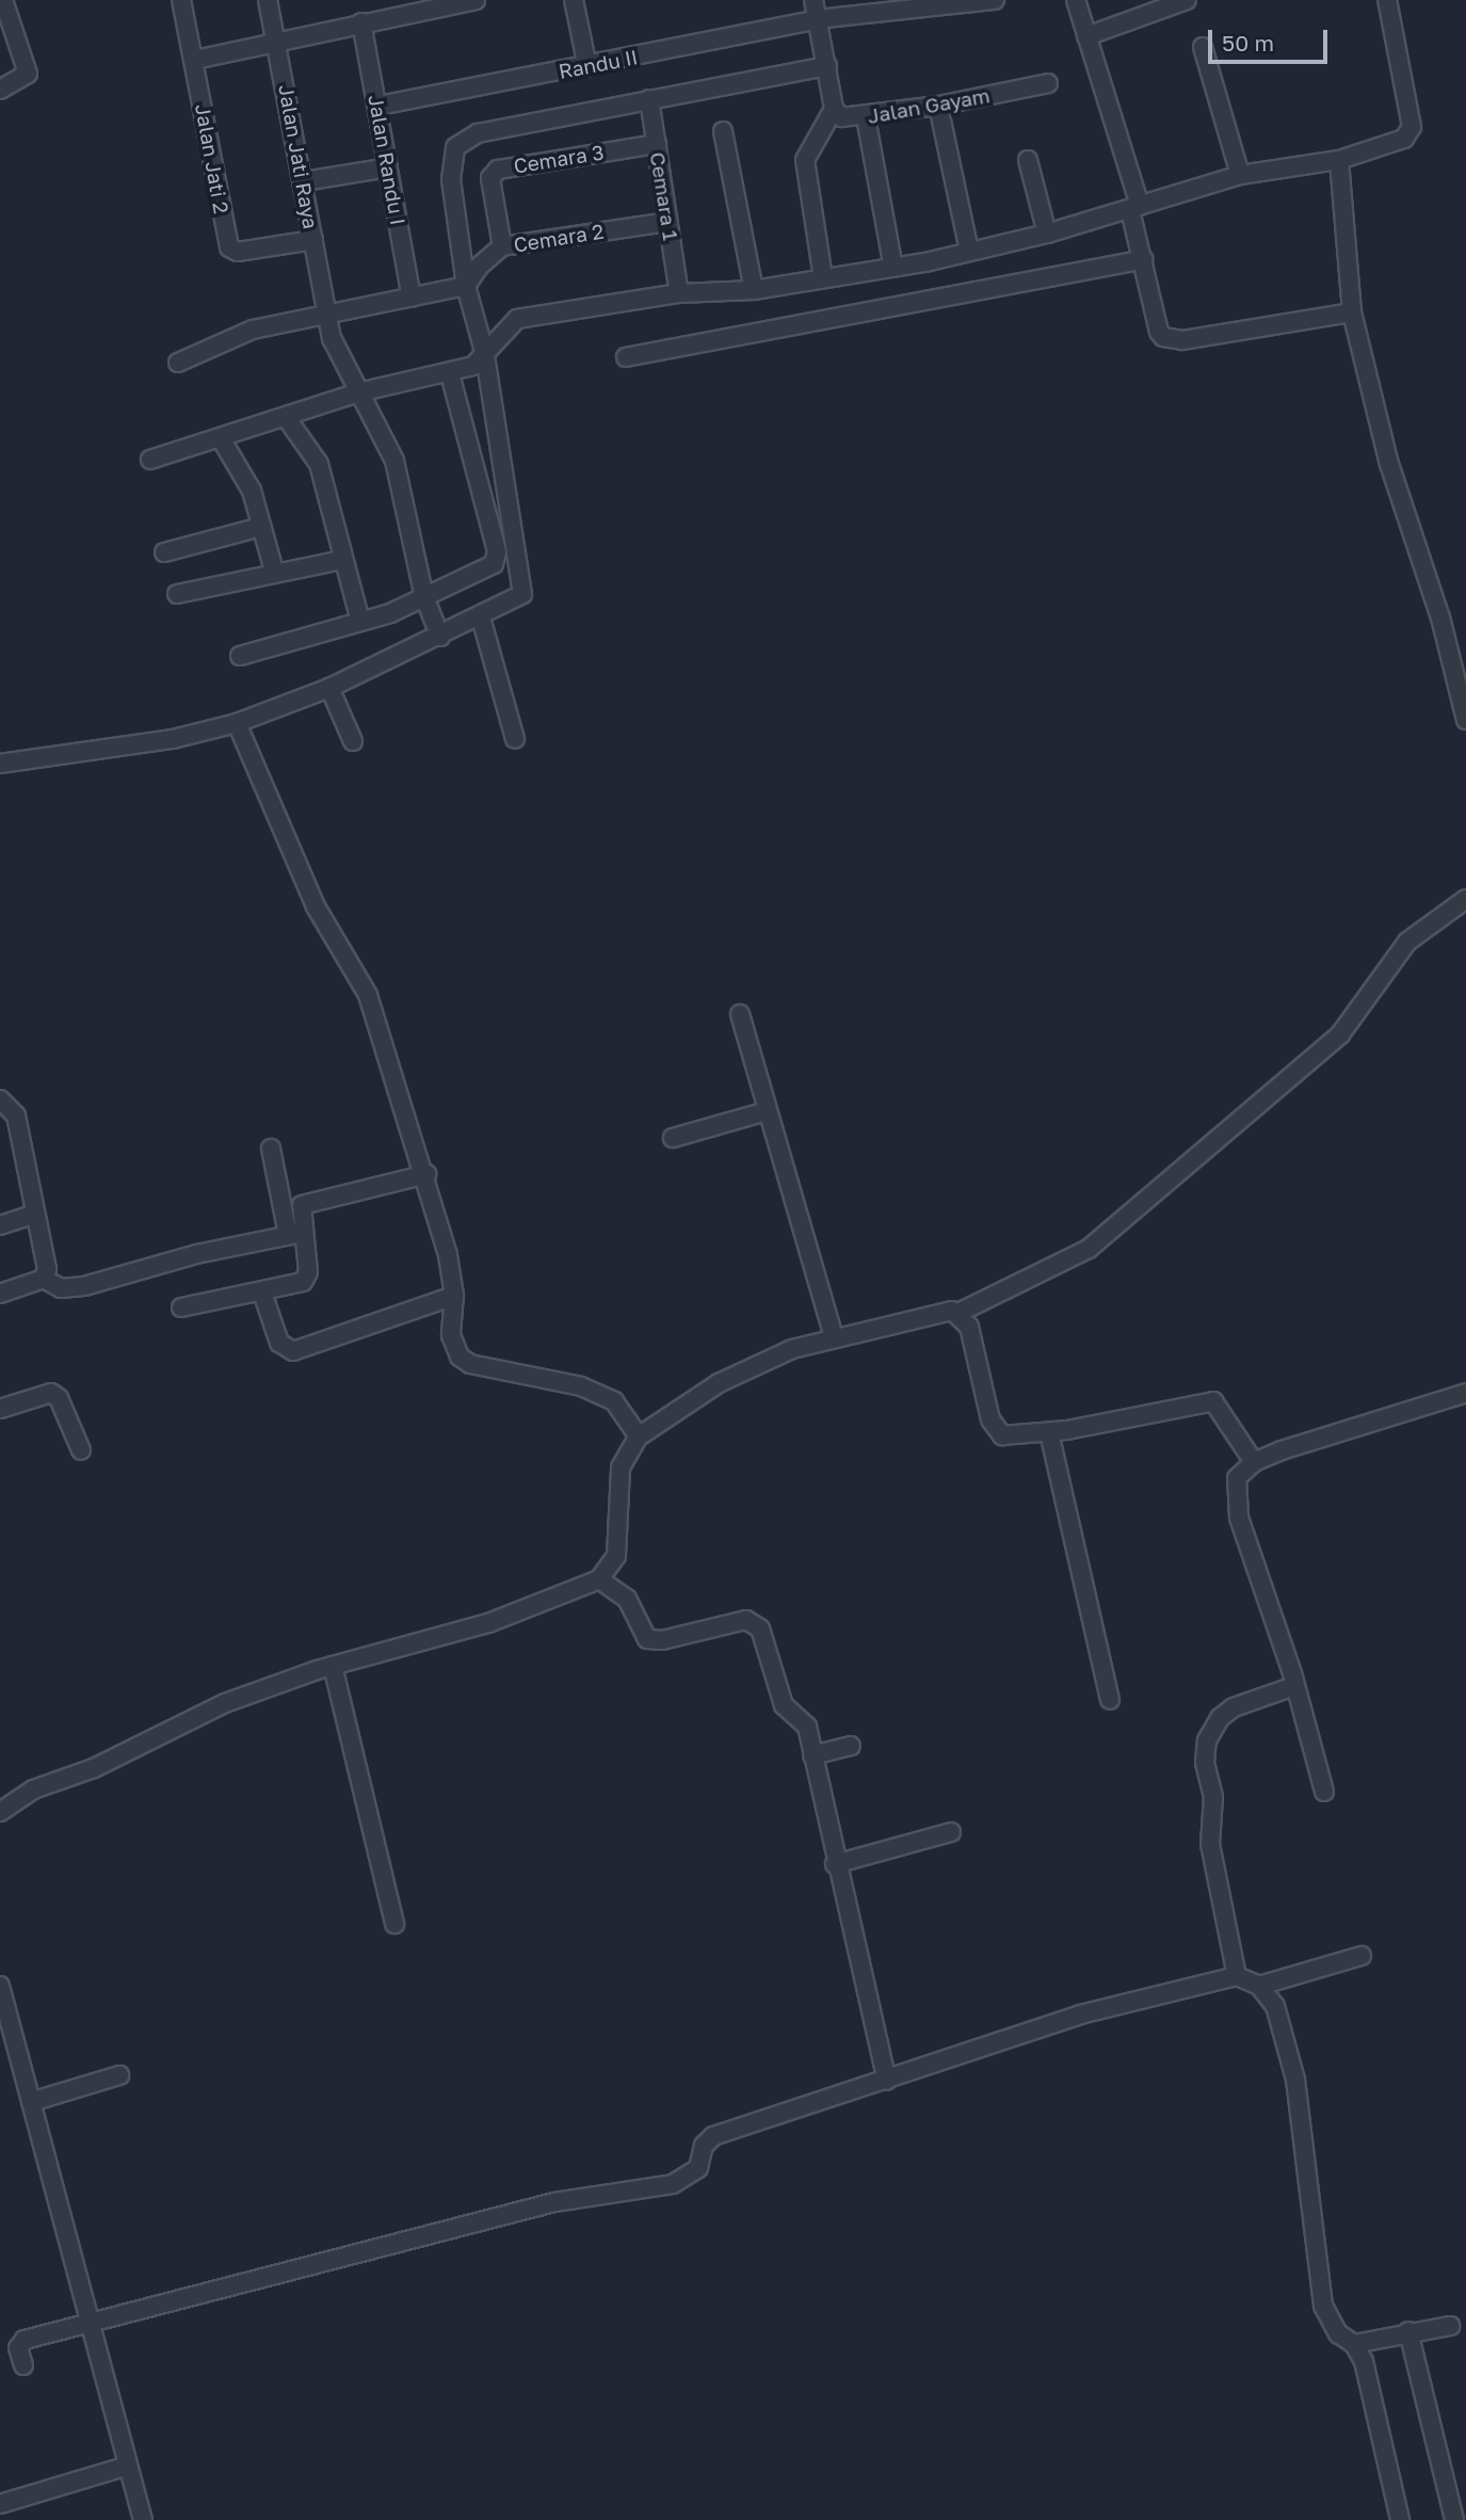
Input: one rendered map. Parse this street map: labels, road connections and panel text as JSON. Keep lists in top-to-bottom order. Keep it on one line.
{"streets":{"street":["Randu II","Jalan Gayam","Jalan Jati Raya","Jalan Jati 2","Cemara 3","Jalan Randu I","Cemara 1","Cemara 2"]},"crossings":[["Randu II","Jalan Randu I"],["Jalan Jati Raya","Jalan Jati 2"],["Cemara 3","Cemara 1"],["Cemara 3","Cemara 2"],["Cemara 1","Cemara 2"]],"scale_bar":"50 m"}
